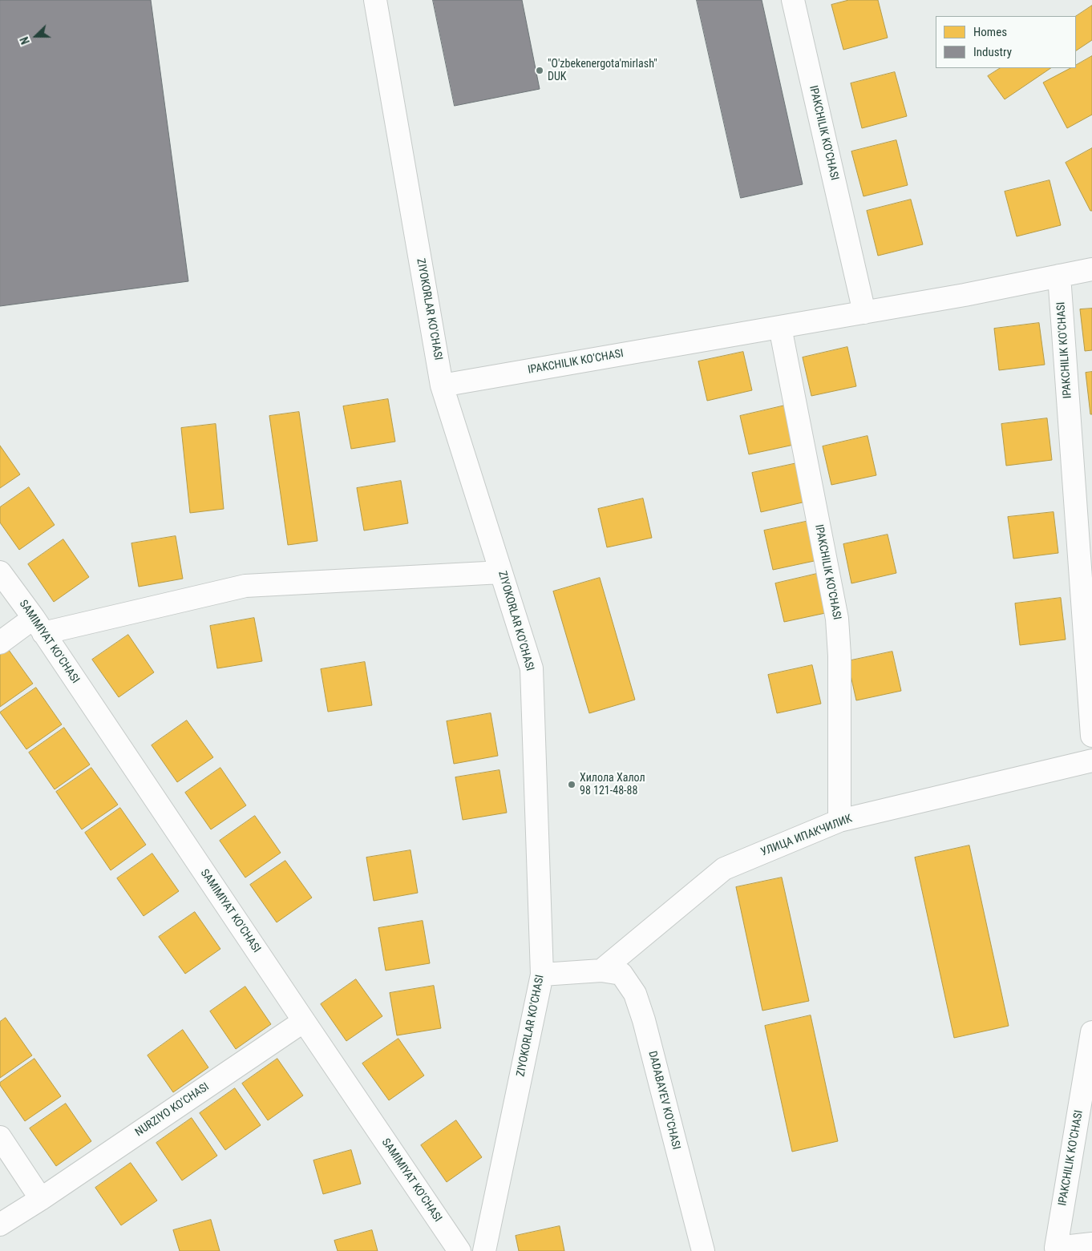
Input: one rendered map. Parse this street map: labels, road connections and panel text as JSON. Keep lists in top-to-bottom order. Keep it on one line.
{"streets":{"street":["IPAKCHILIK KO'CHASI","ZIYOKORLAR KO'CHASI","SAMIMIYAT KO'CHASI","УЛИЦА ИПАКЧИЛИК","DADABAYEV KO'CHASI","NURZIYO KO'CHASI"]},"crossings":[["IPAKCHILIK KO'CHASI","ZIYOKORLAR KO'CHASI"],["IPAKCHILIK KO'CHASI","УЛИЦА ИПАКЧИЛИК"],["ZIYOKORLAR KO'CHASI","DADABAYEV KO'CHASI"],["SAMIMIYAT KO'CHASI","NURZIYO KO'CHASI"],["УЛИЦА ИПАКЧИЛИК","DADABAYEV KO'CHASI"]],"places":["\"O'zbekenergota'mirlash\" DUK","Хилола Халол 98 121-48-88"],"legend":["Homes","Industry"],"north":"left"}
